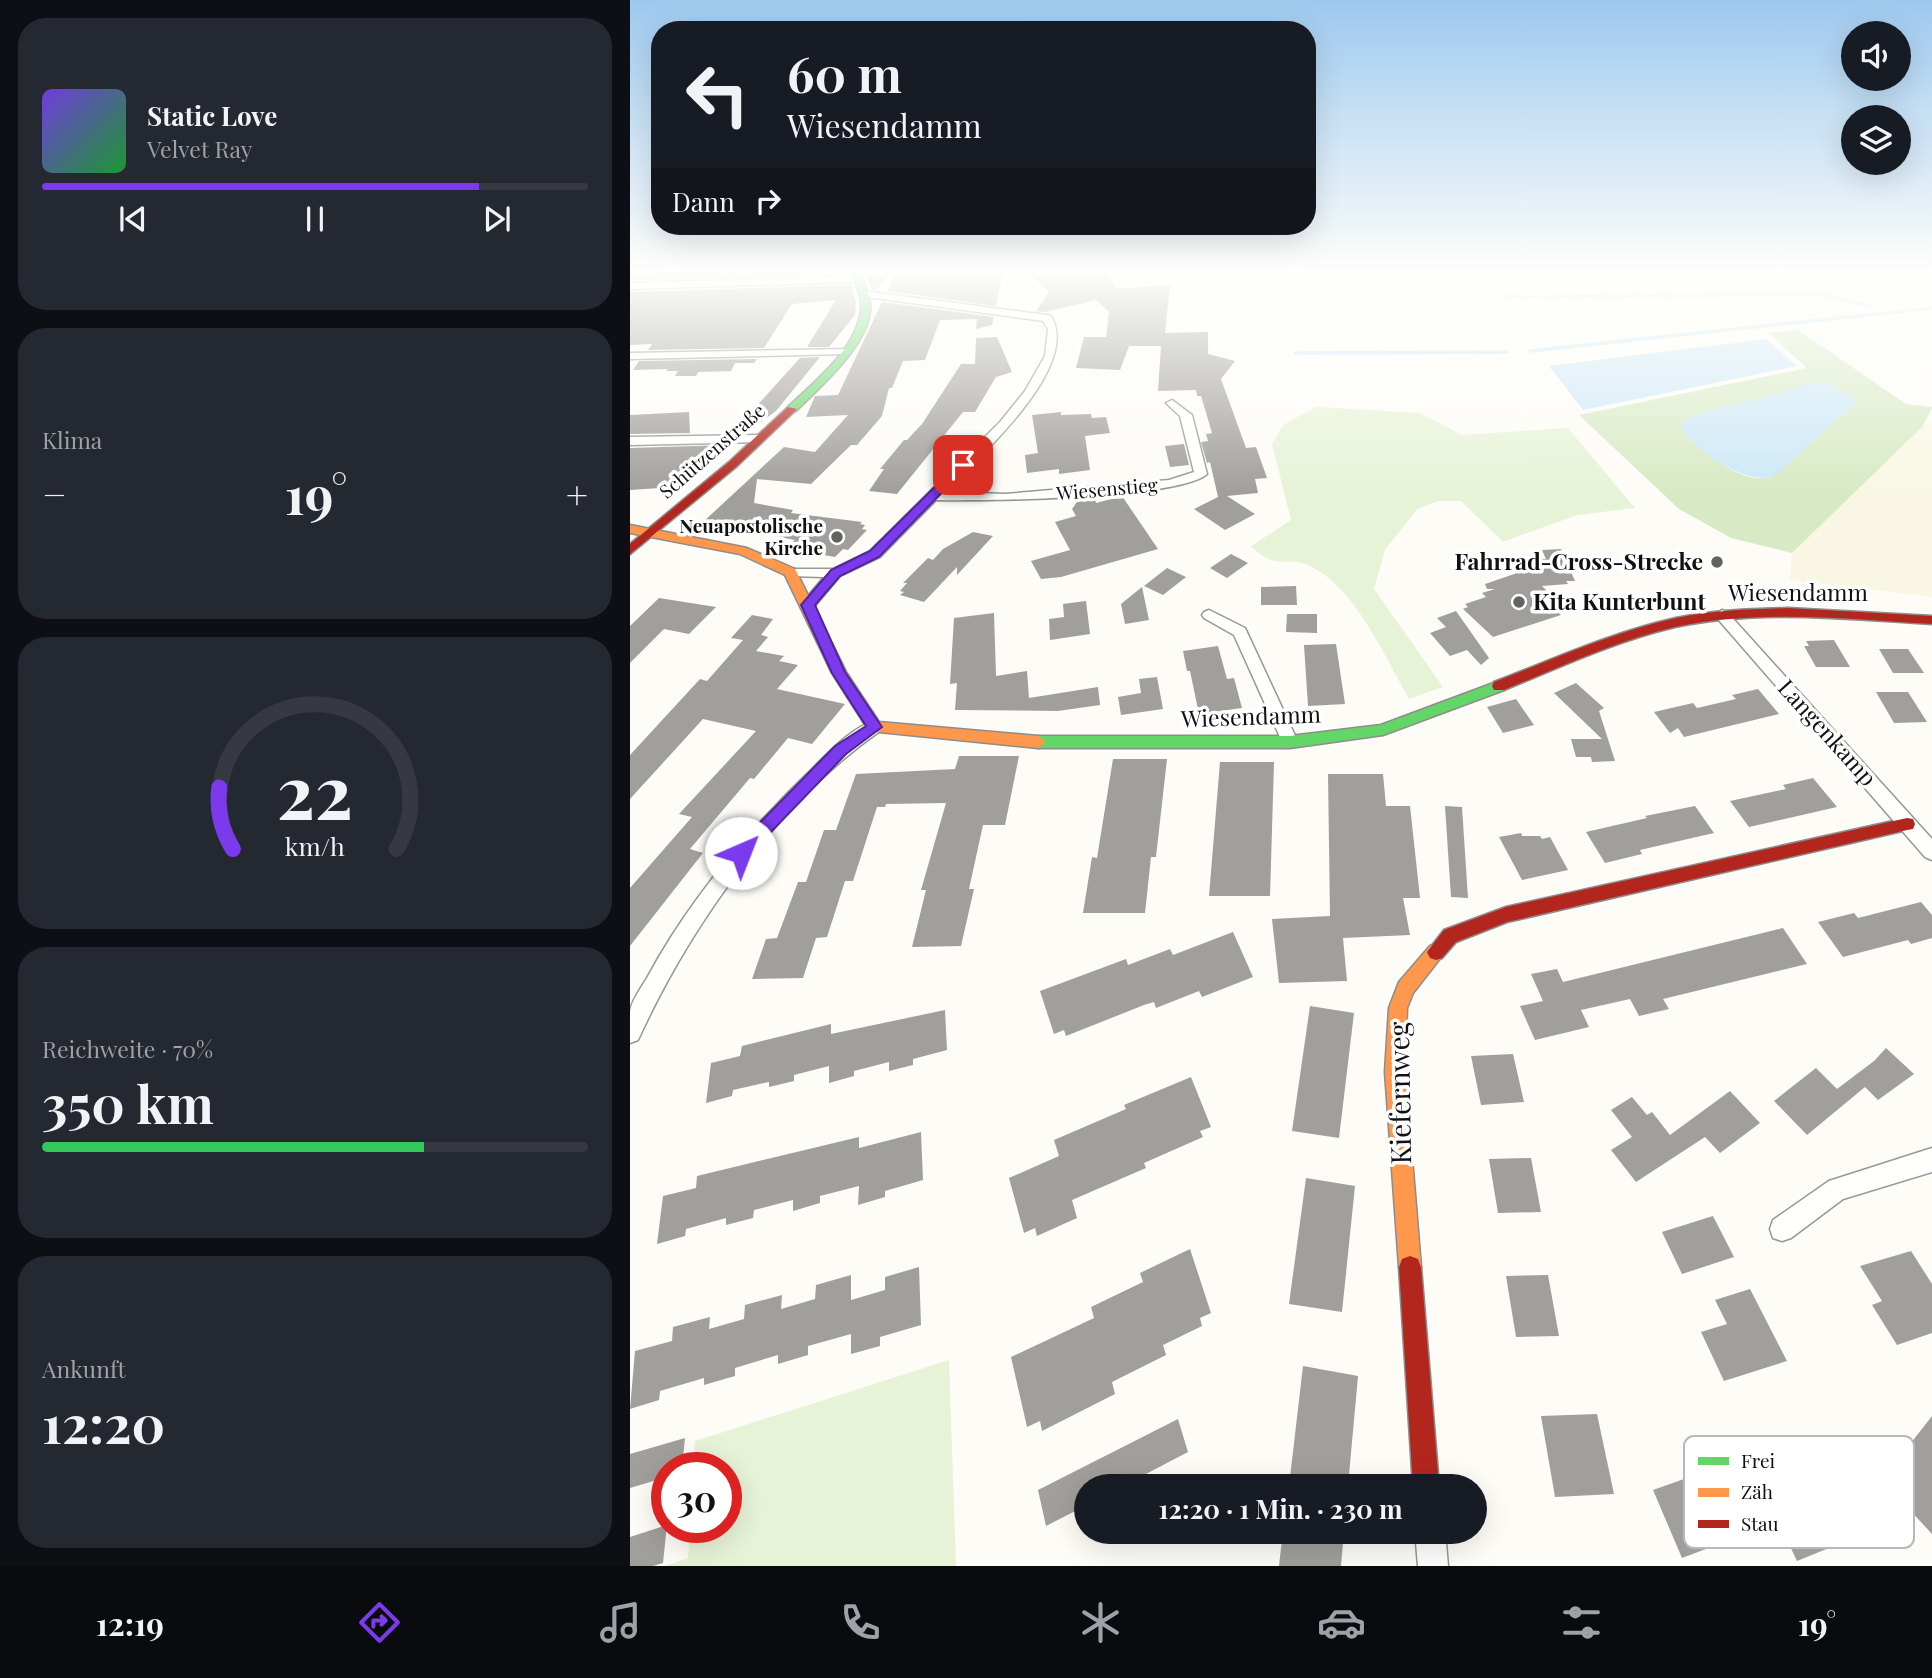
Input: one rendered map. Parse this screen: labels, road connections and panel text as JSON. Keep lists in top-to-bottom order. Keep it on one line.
{"streets":{"street":["Schützenstraße","Wiesenstieg","Wiesendamm","Langenkamp","Kiefernweg"]},"crossings":[["Wiesendamm","Langenkamp"],["Langenkamp","Kiefernweg"]],"places":["Neuapostolische Kirche","Fahrrad-Cross-Strecke","Kita Kunterbunt"],"legend":["Frei","Zäh","Stau"],"page":{"turn":["60 m","Wiesendamm"],"song":["Static Love","Velvet Ray"],"then":"Dann","tile":["Klima",["Reichweite · 70%","350 km"],["Ankunft","12:20"]],"heat":["−","19°","+"],"limit":"30","trip":"12:20 · 1 Min. · 230 m","tabs":["12:19","19°"],"gauge":["22","km/h"]}}
